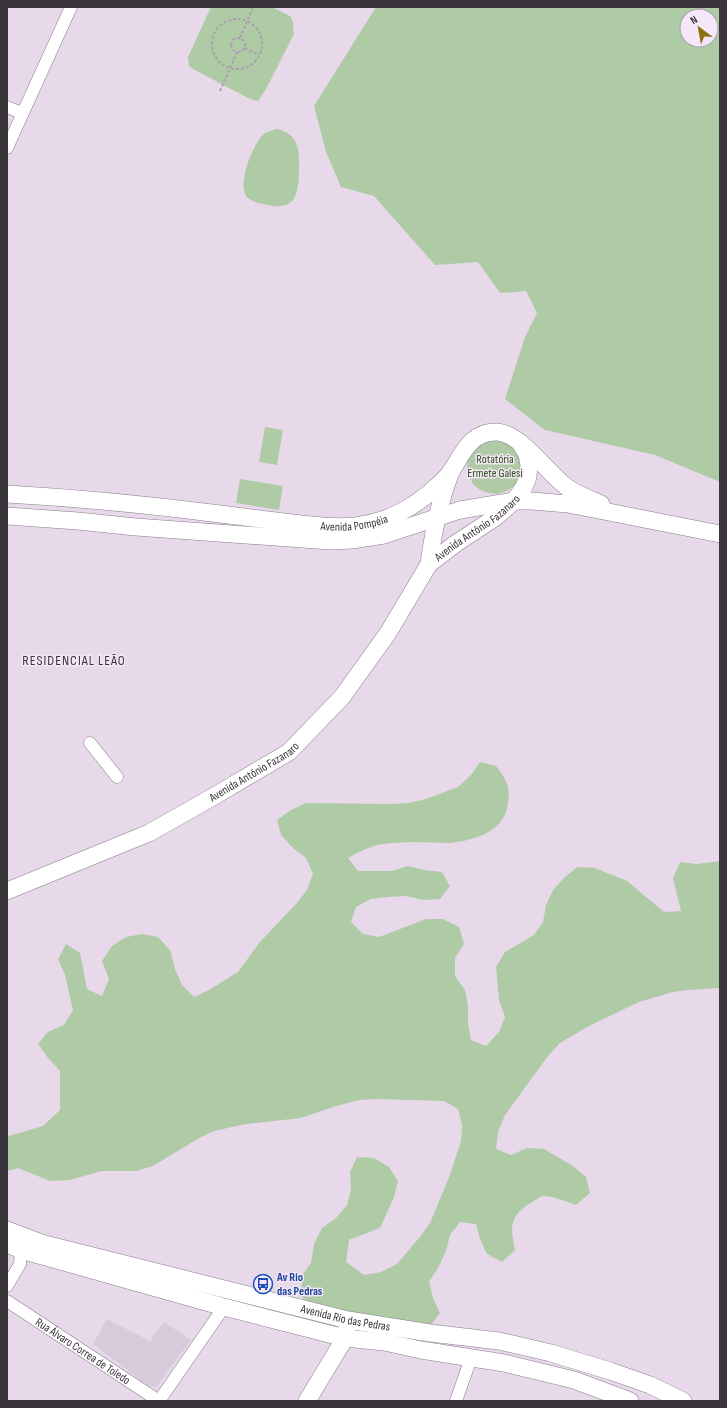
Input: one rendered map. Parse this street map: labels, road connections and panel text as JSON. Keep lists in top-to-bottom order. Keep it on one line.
{"streets":{"main road":["Avenida Pompéia","Avenida Antônio Fazanaro","Avenida Rio das Pedras"],"street":["Rua Álvaro Correa de Toledo"]},"crossings":[["Avenida Pompéia","Avenida Antônio Fazanaro"]],"districts":["RESIDENCIAL LEÃO"],"parks":["Rotatória Ermete Galesi"],"places":{"bus stop":["Av Rio das Pedras"]},"north":"top left"}
